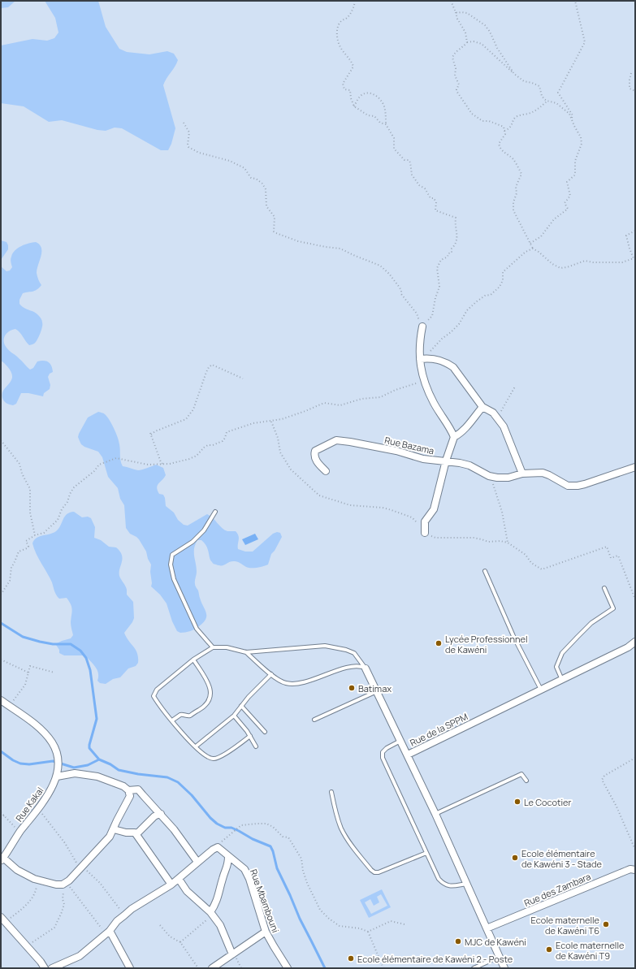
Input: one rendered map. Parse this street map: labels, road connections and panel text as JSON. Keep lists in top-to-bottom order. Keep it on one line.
{"streets":{"street":["Rue Bazama","Rue de la SPPM","Rue Kakal","Rue des Zambara","Rue Mbambouni"]},"crossings":[["Rue de la SPPM","Rue des Zambara"]],"places":["Lycée Professionnel de Kawéni","Batimax","Le Cocotier","Ecole élémentaire de Kawéni 3 - Stade","Ecole maternelle de Kawéni T6","MJC de Kawéni","Ecole maternelle de Kawéni T9","Ecole élémentaire de Kawéni 2 - Poste"]}
